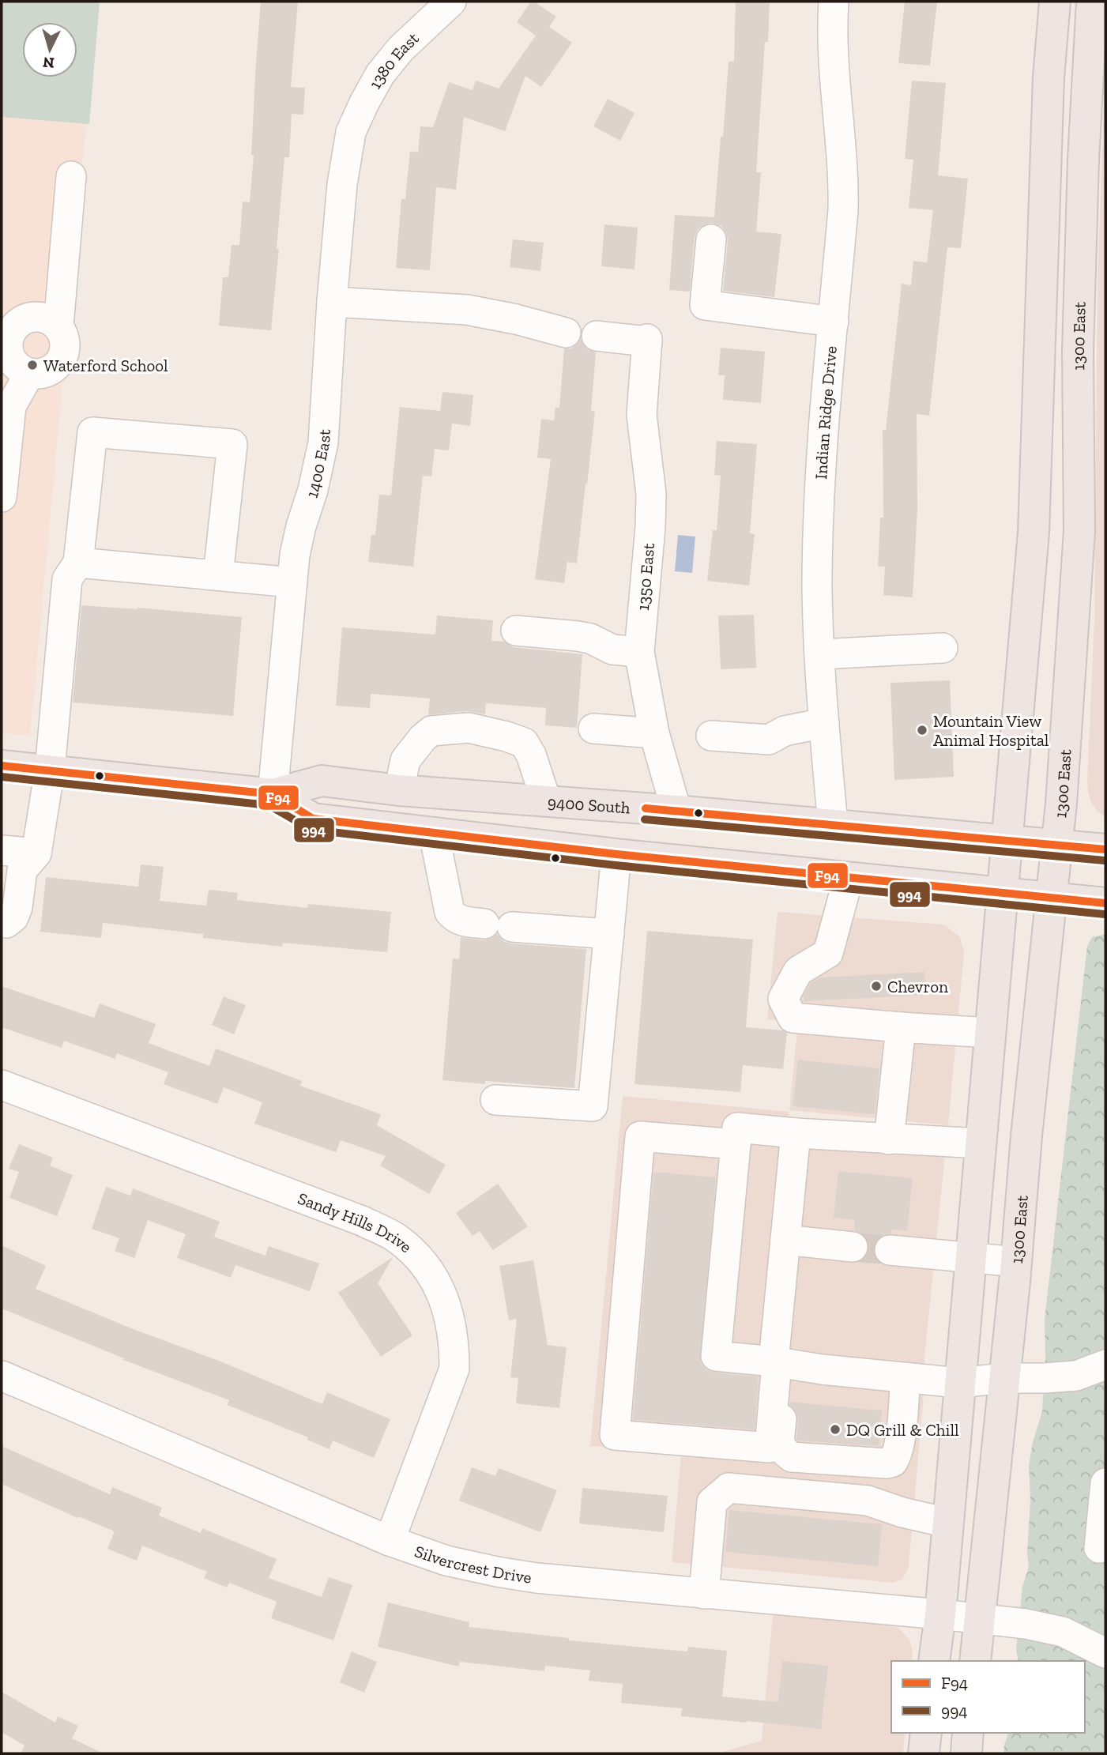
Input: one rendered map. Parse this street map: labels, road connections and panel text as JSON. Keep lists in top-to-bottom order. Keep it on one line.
{"streets":{"main road":["1300 East","9400 South"],"street":["1380 East","Indian Ridge Drive","1400 East","1350 East","Sandy Hills Drive","Silvercrest Drive"]},"crossings":[["1380 East","1400 East"],["1300 East","9400 South"],["1300 East","Silvercrest Drive"],["Indian Ridge Drive","9400 South"],["1400 East","9400 South"],["1350 East","9400 South"],["Sandy Hills Drive","Silvercrest Drive"]],"places":["Waterford School","Mountain View Animal Hospital","Chevron","DQ Grill & Chill"],"lines":["transit line F94","transit line 994"],"legend":["F94","994"],"north":"bottom"}
